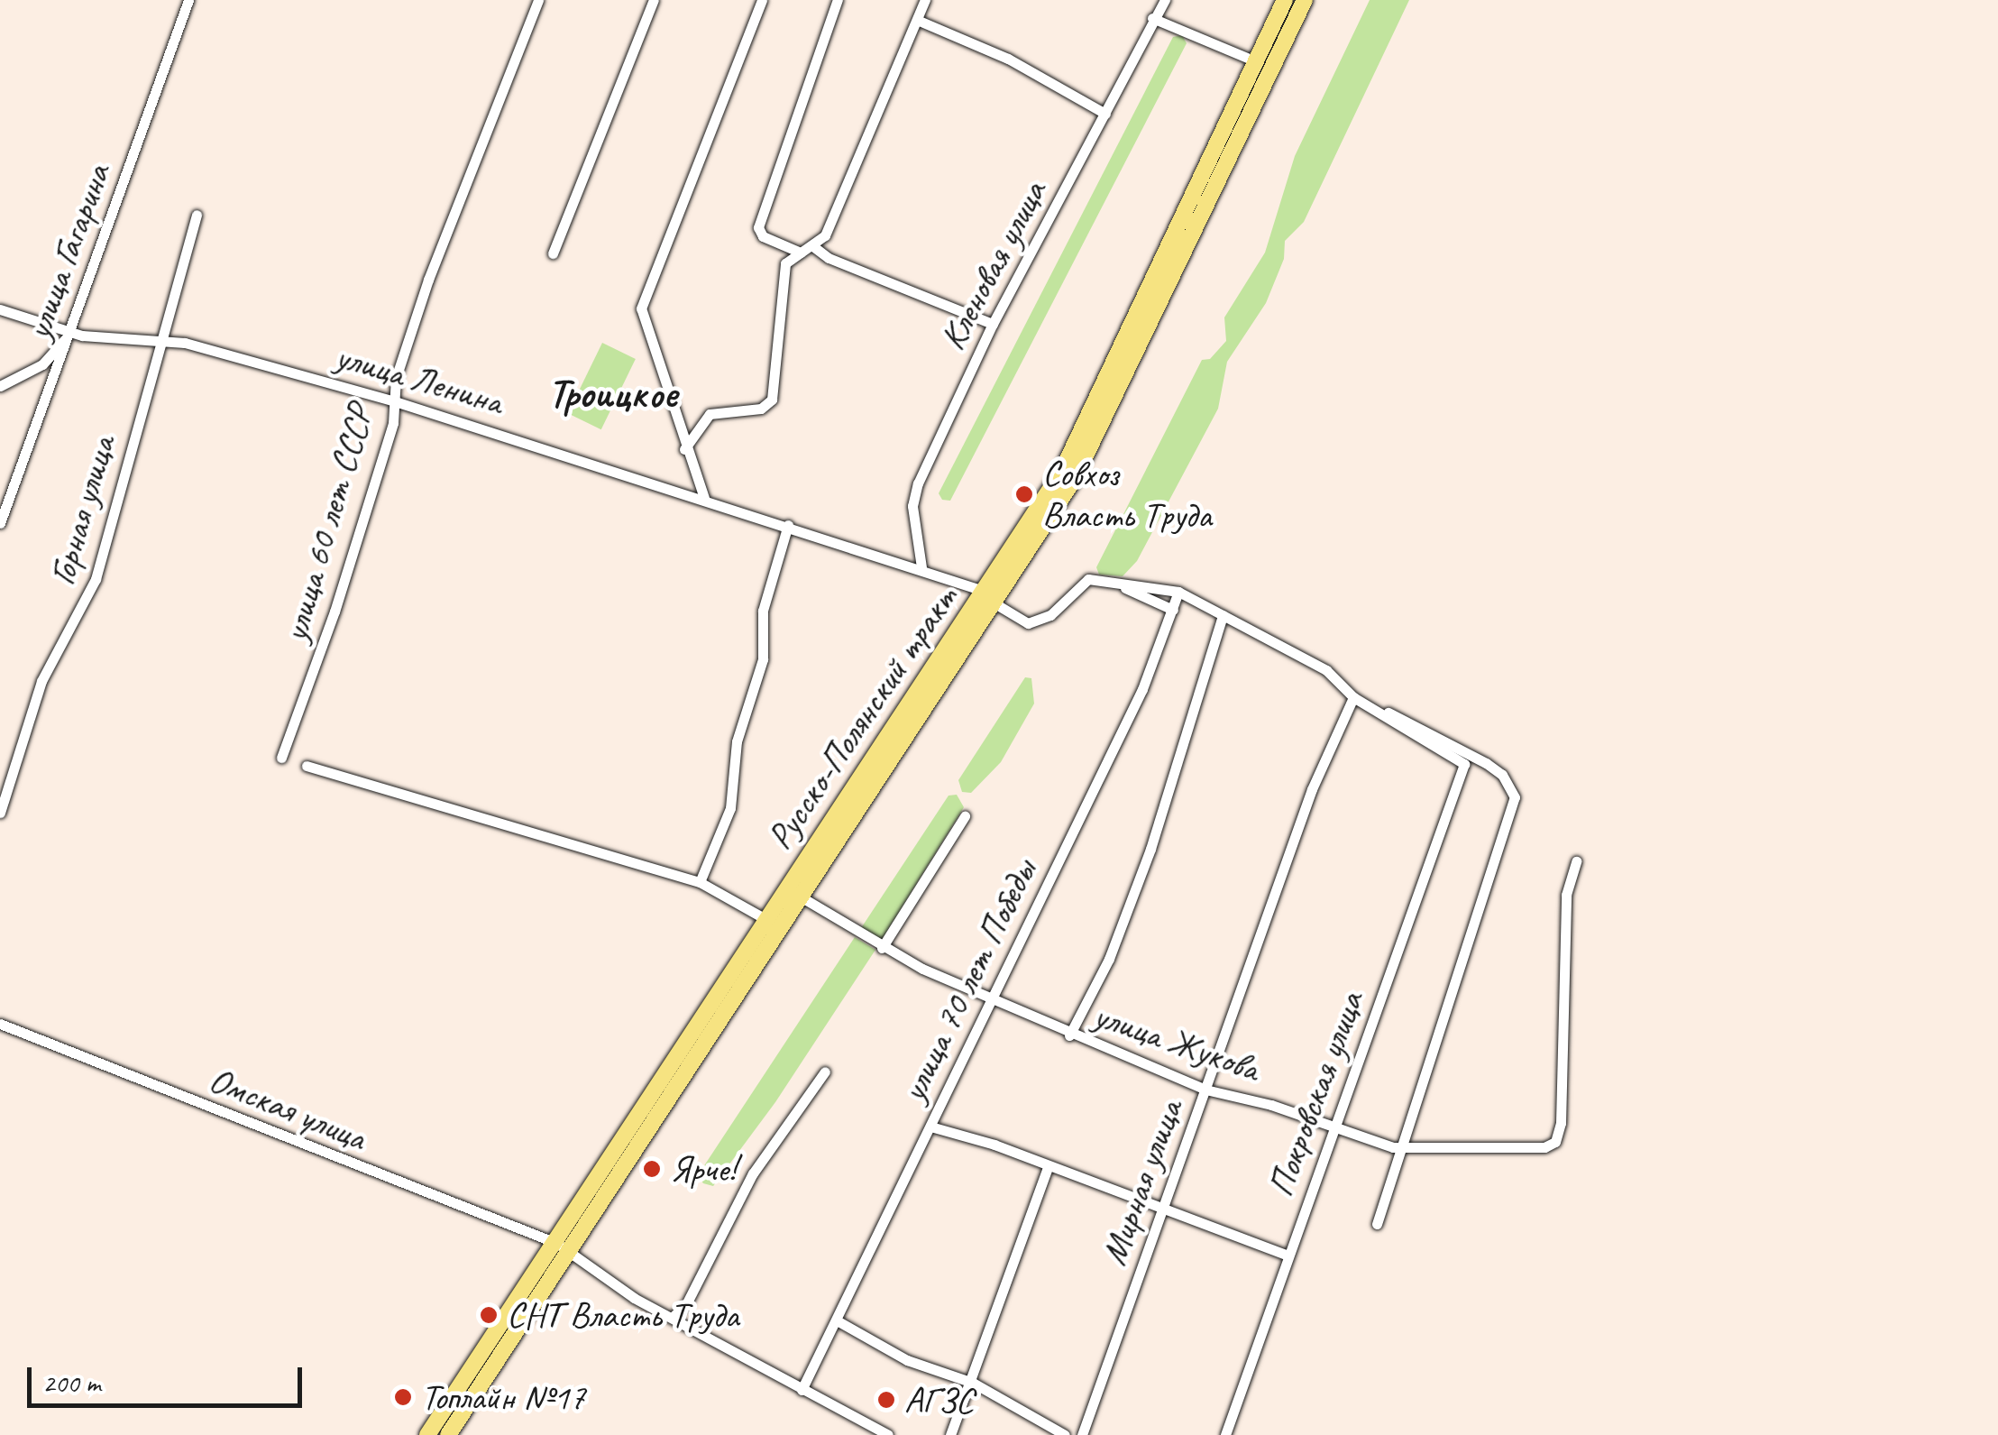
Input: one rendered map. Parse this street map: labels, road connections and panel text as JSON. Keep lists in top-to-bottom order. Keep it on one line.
{"streets":{"main road":["Русско-Полянский тракт"],"street":["улица Гагарина","Кленовая улица","улица Ленина","Горная улица","улица 60 лет СССР","улица 70 лет Победы","улица Жукова","Покровская улица","Омская улица","Мирная улица"]},"crossings":[["улица Гагарина","улица Ленина"],["Кленовая улица","улица Ленина"],["улица Ленина","Горная улица"],["улица Ленина","улица 60 лет СССР"],["улица Ленина","Русско-Полянский тракт"],["Русско-Полянский тракт","улица Жукова"],["Русско-Полянский тракт","Омская улица"],["улица 70 лет Победы","улица Жукова"],["улица 70 лет Победы","Омская улица"],["улица Жукова","Покровская улица"],["улица Жукова","Мирная улица"]],"districts":["Троицкое"],"places":["Совхоз Власть Труда","Ярче!","СНТ Власть Труда","Топлайн №17","АГЗС"],"scale_bar":"200 m"}
